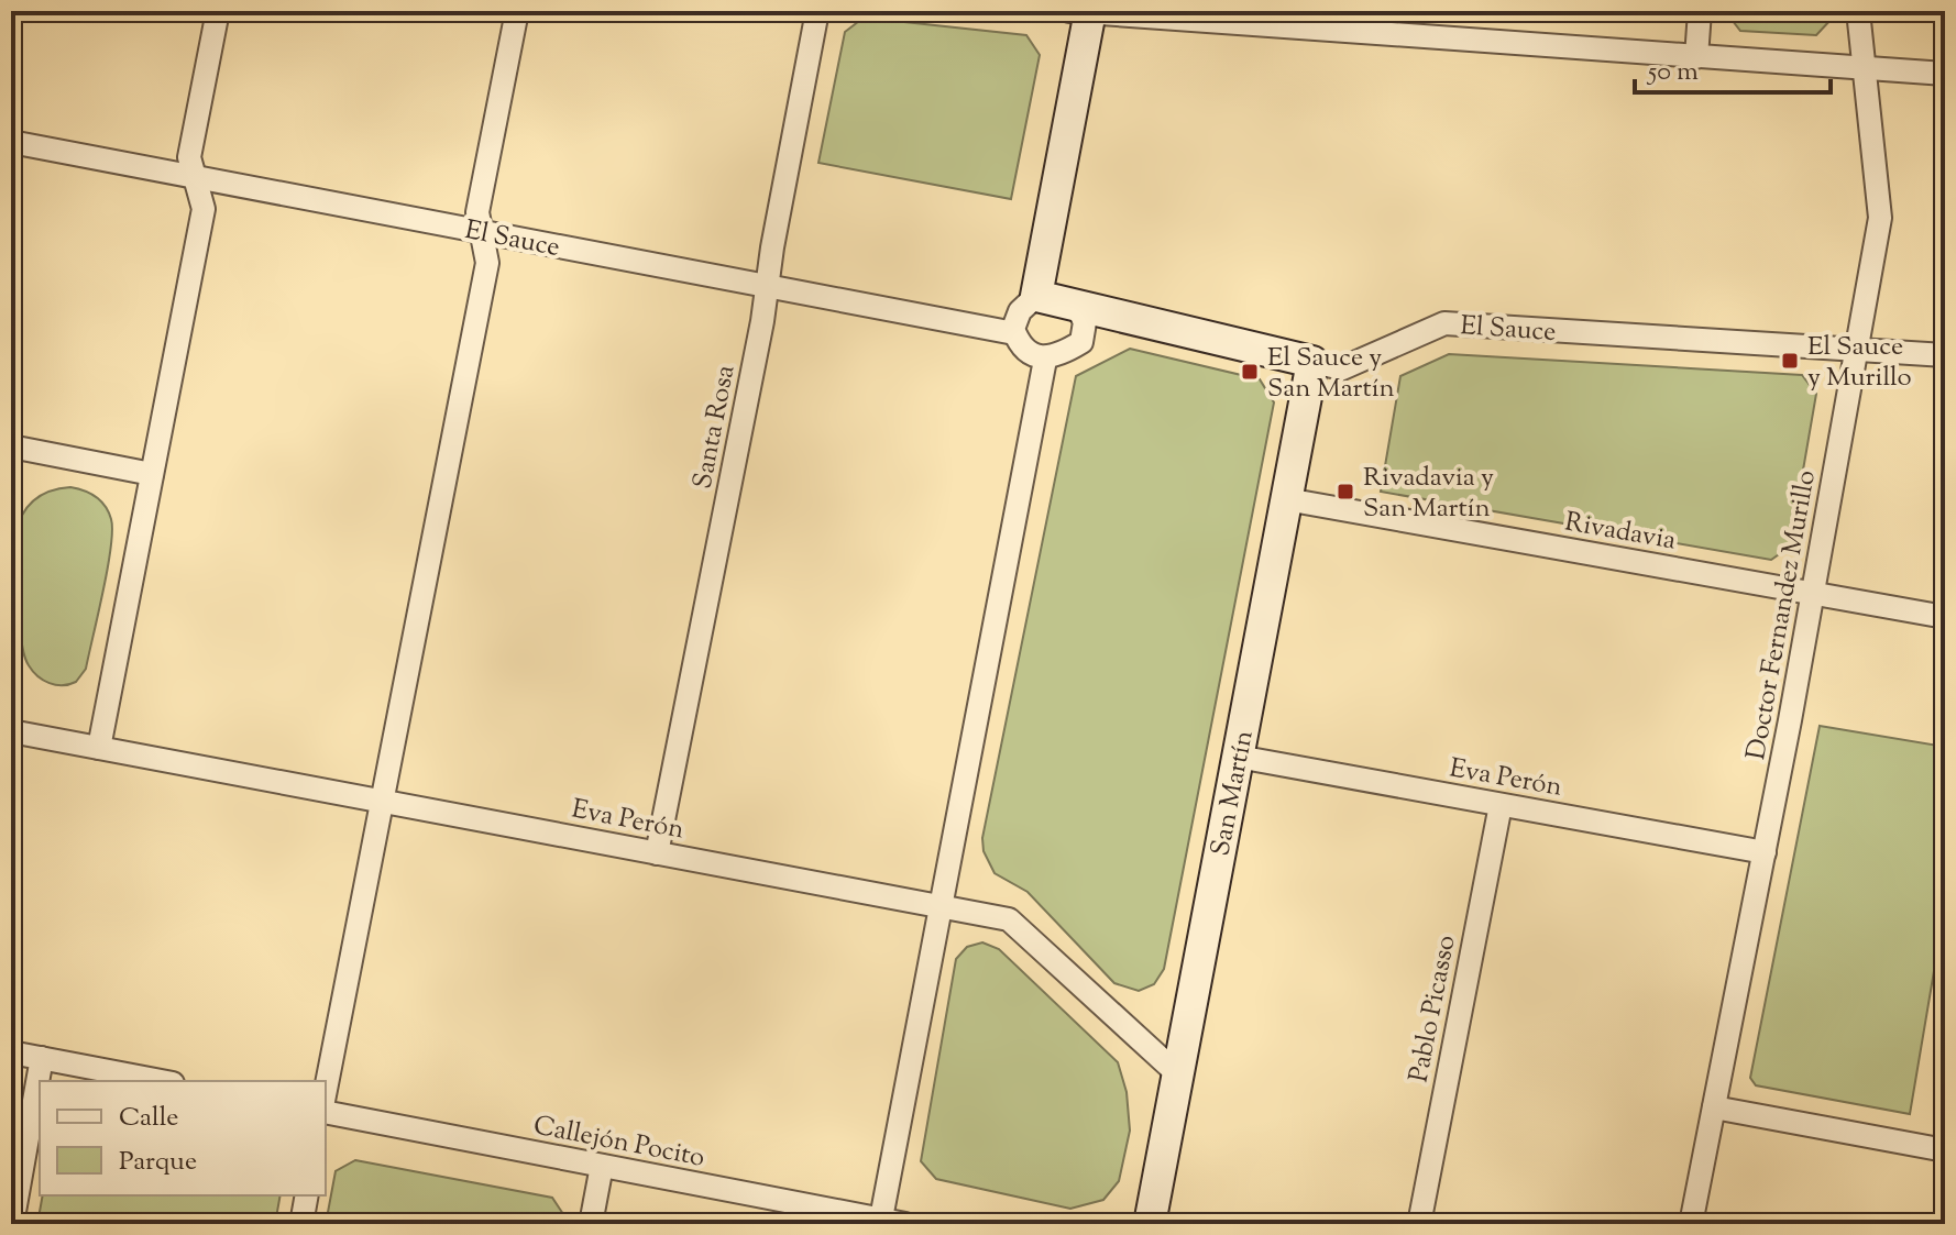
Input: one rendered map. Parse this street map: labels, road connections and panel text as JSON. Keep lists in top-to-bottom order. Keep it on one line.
{"streets":{"street":["El Sauce","Santa Rosa","Rivadavia","Doctor Fernandez Murillo","Eva Perón","San Martín","Pablo Picasso","Callejón Pocito"]},"crossings":[["El Sauce","Santa Rosa"],["El Sauce","Doctor Fernandez Murillo"],["El Sauce","San Martín"],["Santa Rosa","Eva Perón"],["Rivadavia","Doctor Fernandez Murillo"],["Rivadavia","San Martín"],["Doctor Fernandez Murillo","Eva Perón"],["Eva Perón","San Martín"],["Eva Perón","Pablo Picasso"]],"places":{"transit":["El Sauce y Murillo","El Sauce y San Martín","Rivadavia y San Martín"]},"legend":["Calle","Parque"],"scale_bar":"50 m"}
